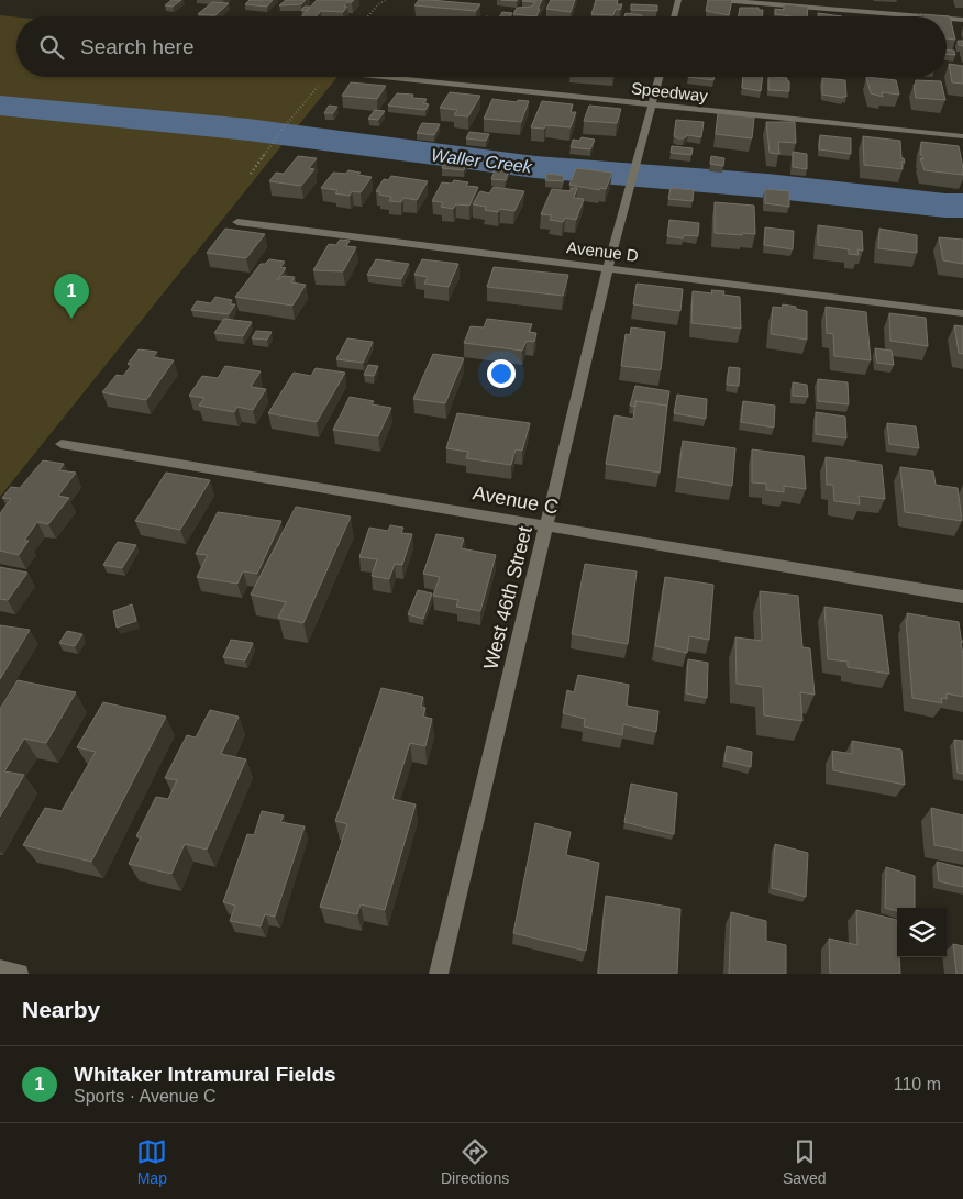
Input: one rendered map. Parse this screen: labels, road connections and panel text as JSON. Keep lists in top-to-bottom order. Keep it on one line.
{"streets":{"street":["Speedway","Avenue D","Avenue C","West 46th Street"]},"crossings":[["Speedway","West 46th Street"],["Avenue D","West 46th Street"],["Avenue C","West 46th Street"]],"water":["Waller Creek"],"page":{"search":"Search here","pins":"1","heading":"Nearby","list":[{"mark":"1","name":"Whitaker Intramural Fields","note":"Sports · Avenue C","value":"110 m"}],"nav":["Map","Directions","Saved"]}}
